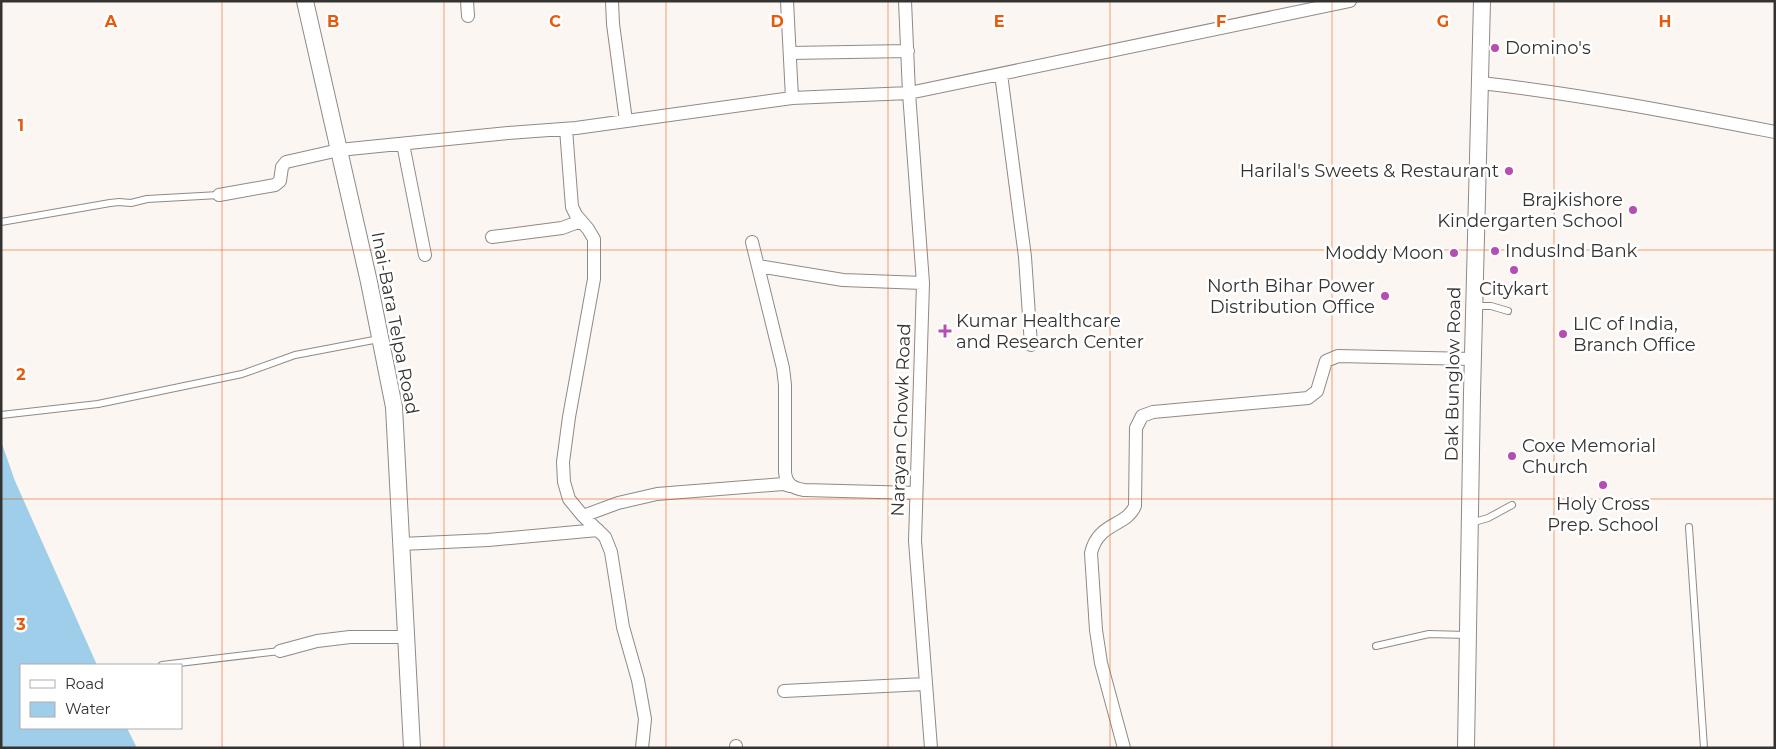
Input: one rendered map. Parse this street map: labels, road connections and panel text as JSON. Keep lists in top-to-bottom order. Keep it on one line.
{"streets":{"street":["Inai-Bara Telpa Road","Dak Bunglow Road","Narayan Chowk Road"]},"places":{"other":["Domino's","Harilal's Sweets & Restaurant","Brajkishore Kindergarten School","IndusInd Bank","Moddy Moon","Citykart","North Bihar Power Distribution Office","LIC of India, Branch Office","Coxe Memorial Church","Holy Cross Prep. School"],"health":["Kumar Healthcare and Research Center"]},"legend":["Road","Water"],"grid":{"columns":["A","B","C","D","E","F","G","H"],"rows":["1","2","3"]}}
